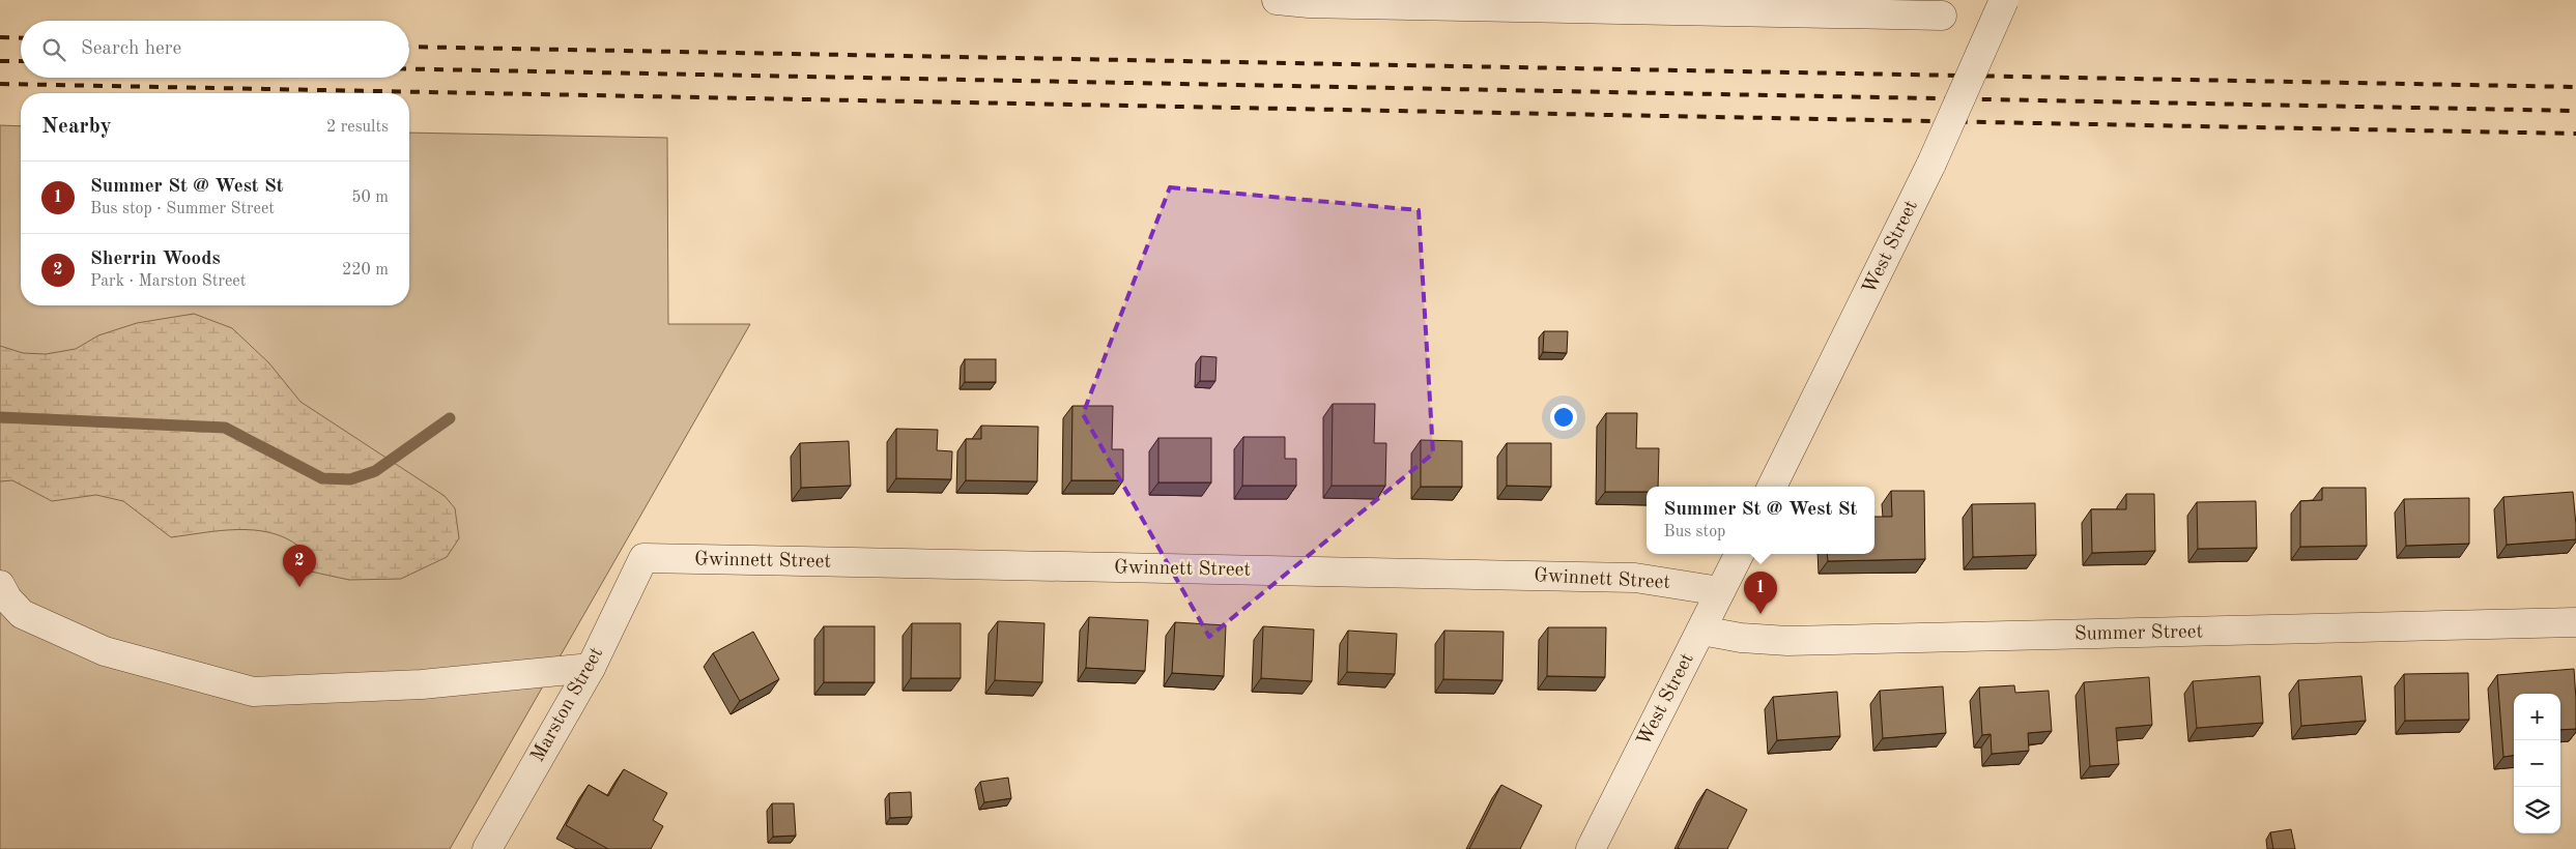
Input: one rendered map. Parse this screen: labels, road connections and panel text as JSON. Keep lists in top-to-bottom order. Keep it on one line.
{"streets":{"street":["West Street","Gwinnett Street","Summer Street","Marston Street"]},"crossings":[["West Street","Gwinnett Street"],["West Street","Summer Street"],["Gwinnett Street","Marston Street"]],"page":{"search":"Search here","heading":["Nearby","2 results"],"list":[{"mark":"1","name":"Summer St @ West St","note":"Bus stop · Summer Street","value":"50 m"},{"mark":"2","name":"Sherrin Woods","note":"Park · Marston Street","value":"220 m"}],"popup":["Summer St @ West St","Bus stop"],"pins":["2","1"],"map_buttons":["+","−"]}}
